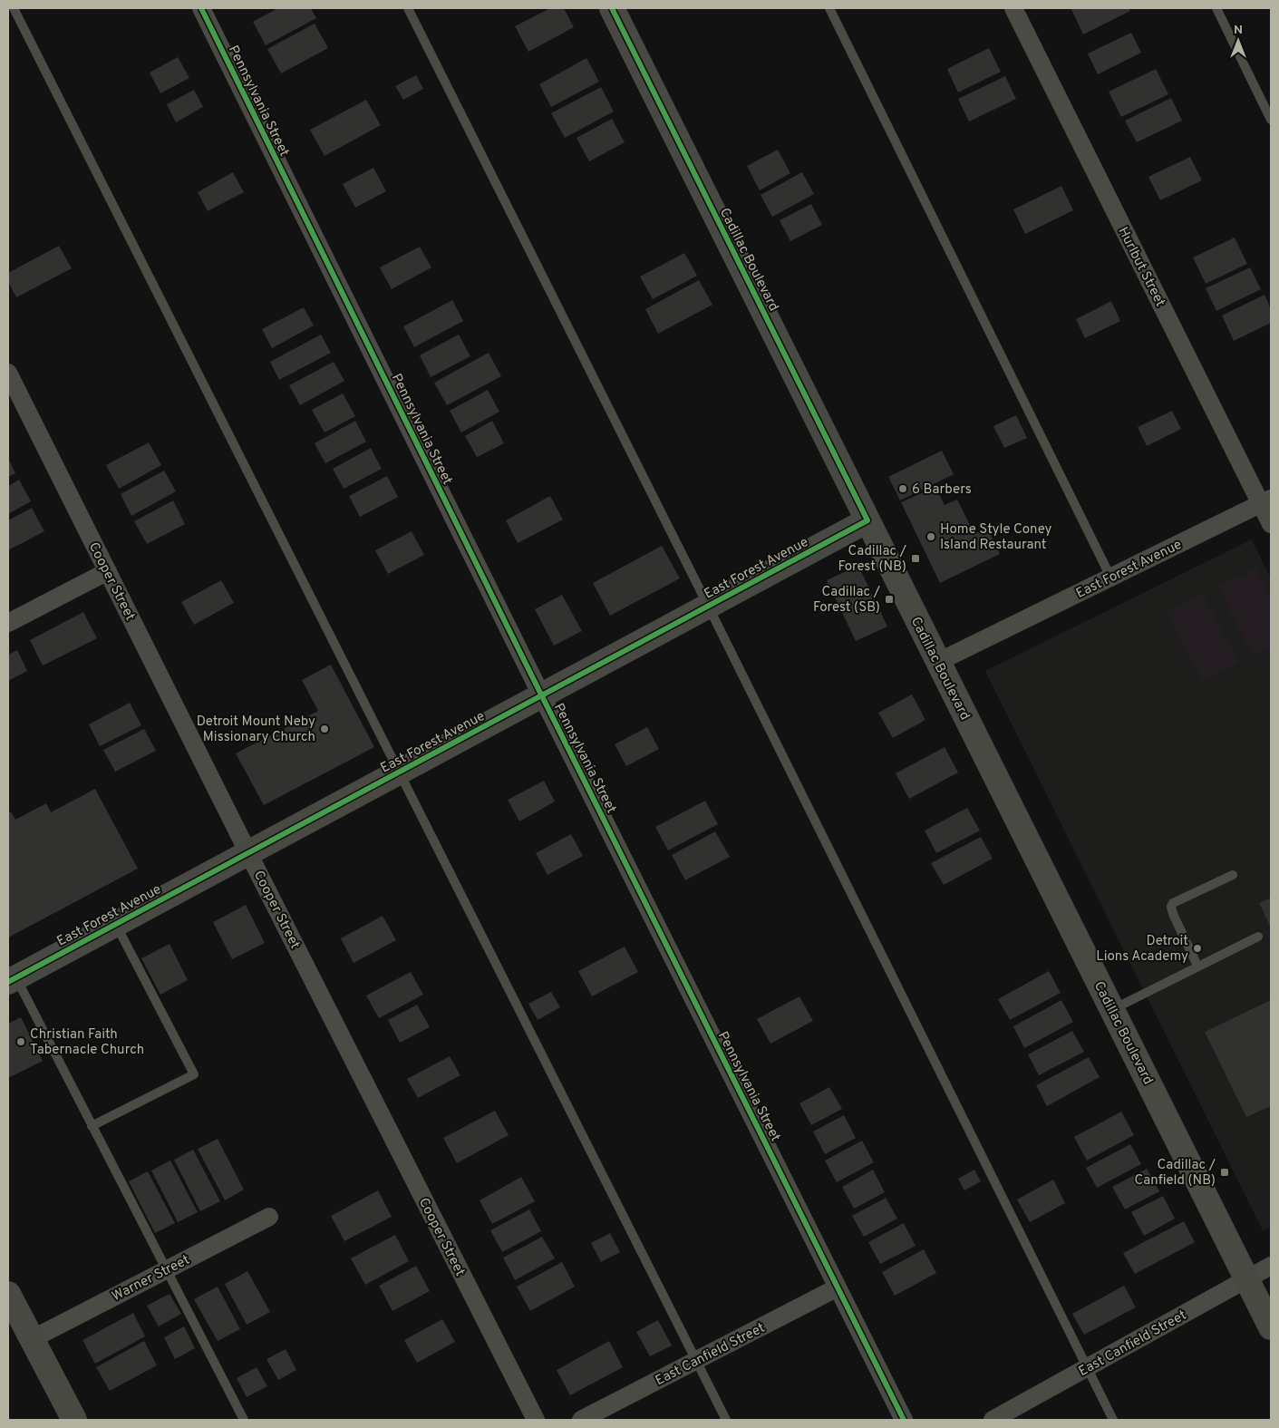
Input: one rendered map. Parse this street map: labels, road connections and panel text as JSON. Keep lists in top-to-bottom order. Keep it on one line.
{"streets":{"main road":["Cadillac Boulevard","East Forest Avenue"],"street":["Pennsylvania Street","Hurlbut Street","Cooper Street","Warner Street","East Canfield Street"]},"crossings":[["Pennsylvania Street","East Forest Avenue"],["Pennsylvania Street","East Canfield Street"],["Cadillac Boulevard","East Forest Avenue"],["Cadillac Boulevard","East Canfield Street"],["Hurlbut Street","East Forest Avenue"],["East Forest Avenue","Cooper Street"]],"places":{"other":["6 Barbers","Home Style Coney Island Restaurant","Detroit Mount Neby Missionary Church","Detroit Lions Academy","Christian Faith Tabernacle Church"],"transit":["Cadillac / Forest (NB)","Cadillac / Forest (SB)","Cadillac / Canfield (NB)"]},"north":"top"}
